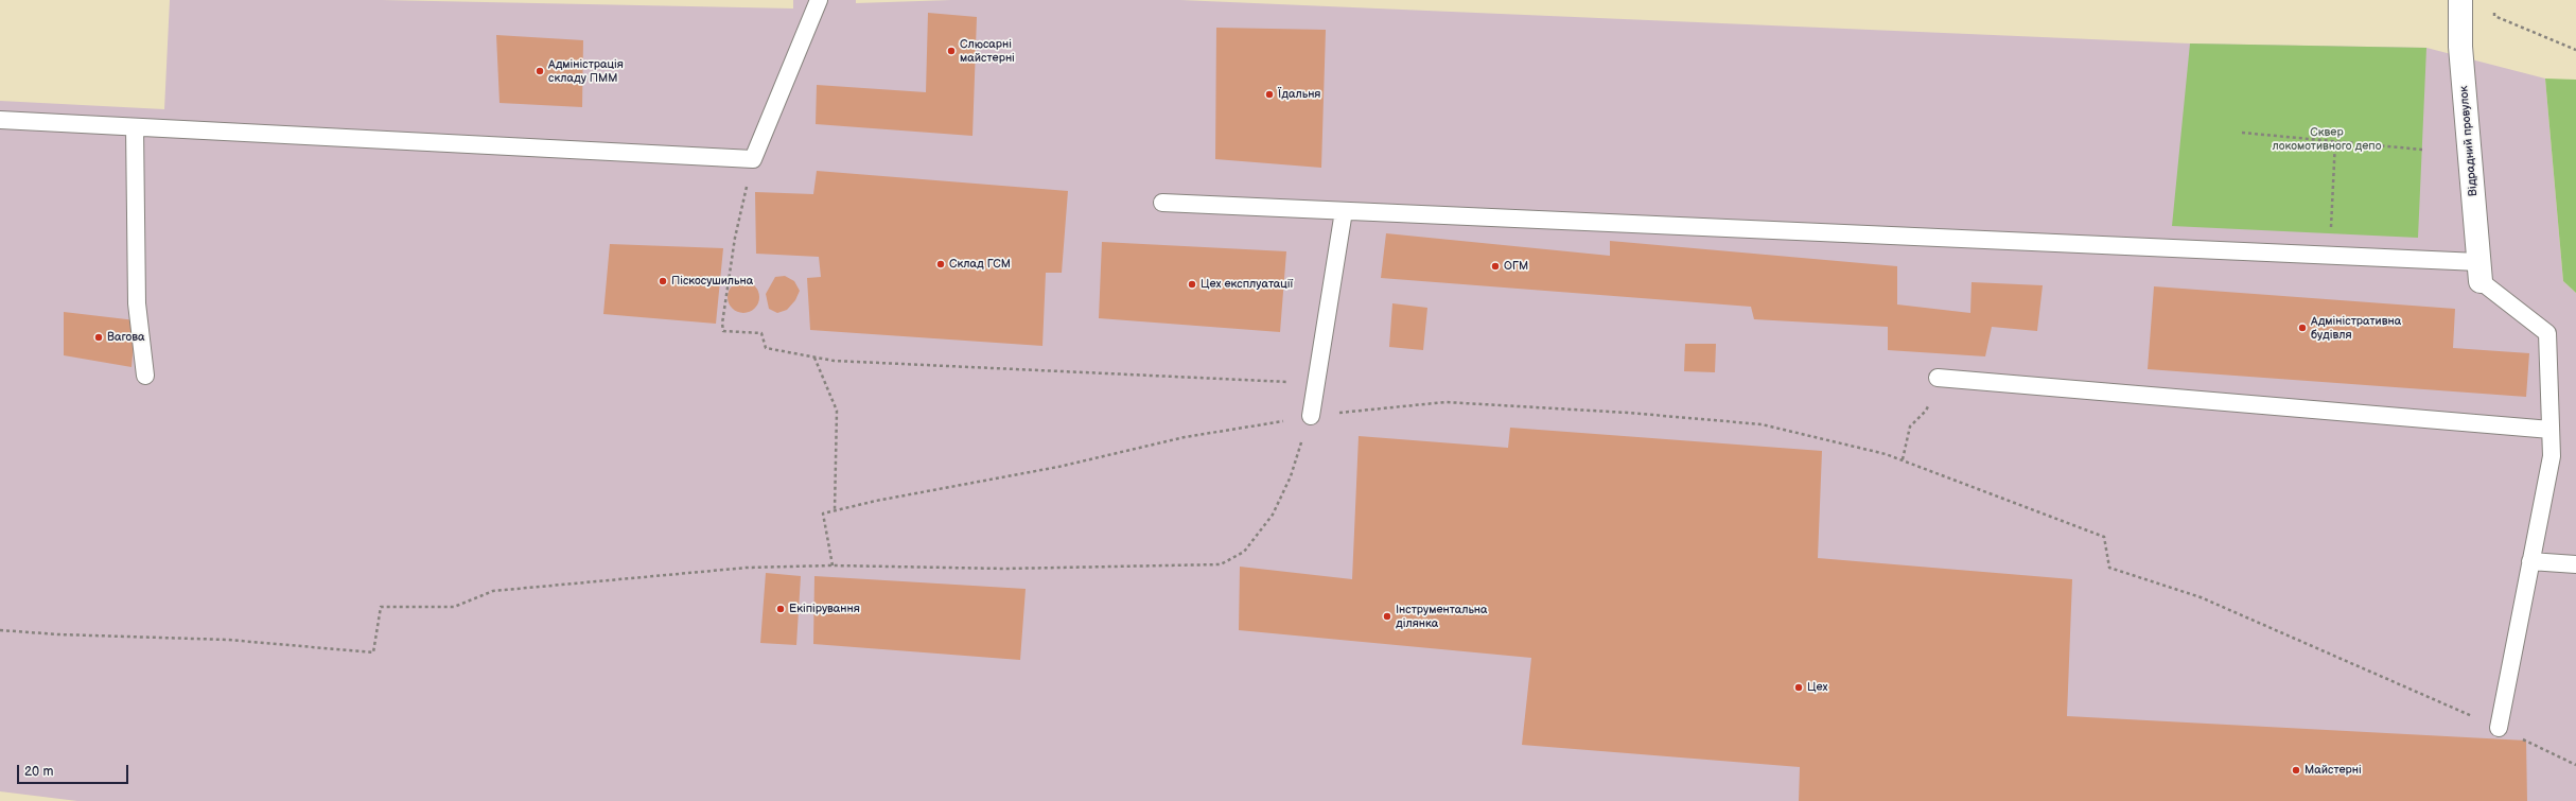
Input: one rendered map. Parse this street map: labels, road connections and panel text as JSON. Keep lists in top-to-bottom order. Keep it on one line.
{"streets":{"street":["Відрадний провулок"]},"parks":["Сквер локомотивного депо"],"places":["Слюсарні майстерні","Адміністрація складу ПММ","Їдальня","Склад ГСМ","ОГМ","Піскосушильна","Цех експлуатації","Адміністративна будівля","Вагова","Екіпірування","Інструментальна ділянка","Цех","Майстерні"],"scale_bar":"20 m"}
